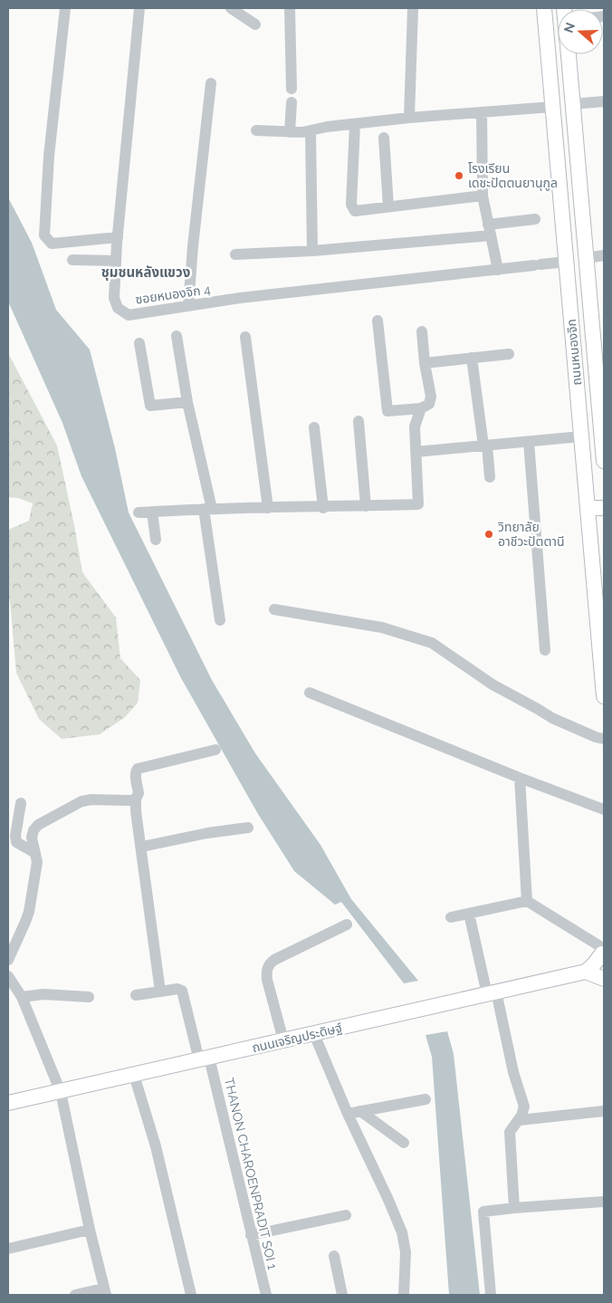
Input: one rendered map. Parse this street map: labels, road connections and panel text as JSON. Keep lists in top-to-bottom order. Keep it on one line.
{"streets":{"main road":["ถนนหนองจิก","ถนนเจริญประดิษฐ์"],"street":["ซอยหนองจิก 4","THANON CHAROENPRADIT SOI 1"]},"crossings":[["ซอยหนองจิก 4","ถนนหนองจิก"],["ถนนเจริญประดิษฐ์","THANON CHAROENPRADIT SOI 1"]],"districts":["ชุมชนหลังแขวง"],"places":["โรงเรียน เดชะปัตตนยานุกูล","วิทยาลัย อาชีวะปัตตานี"],"north":"left"}
